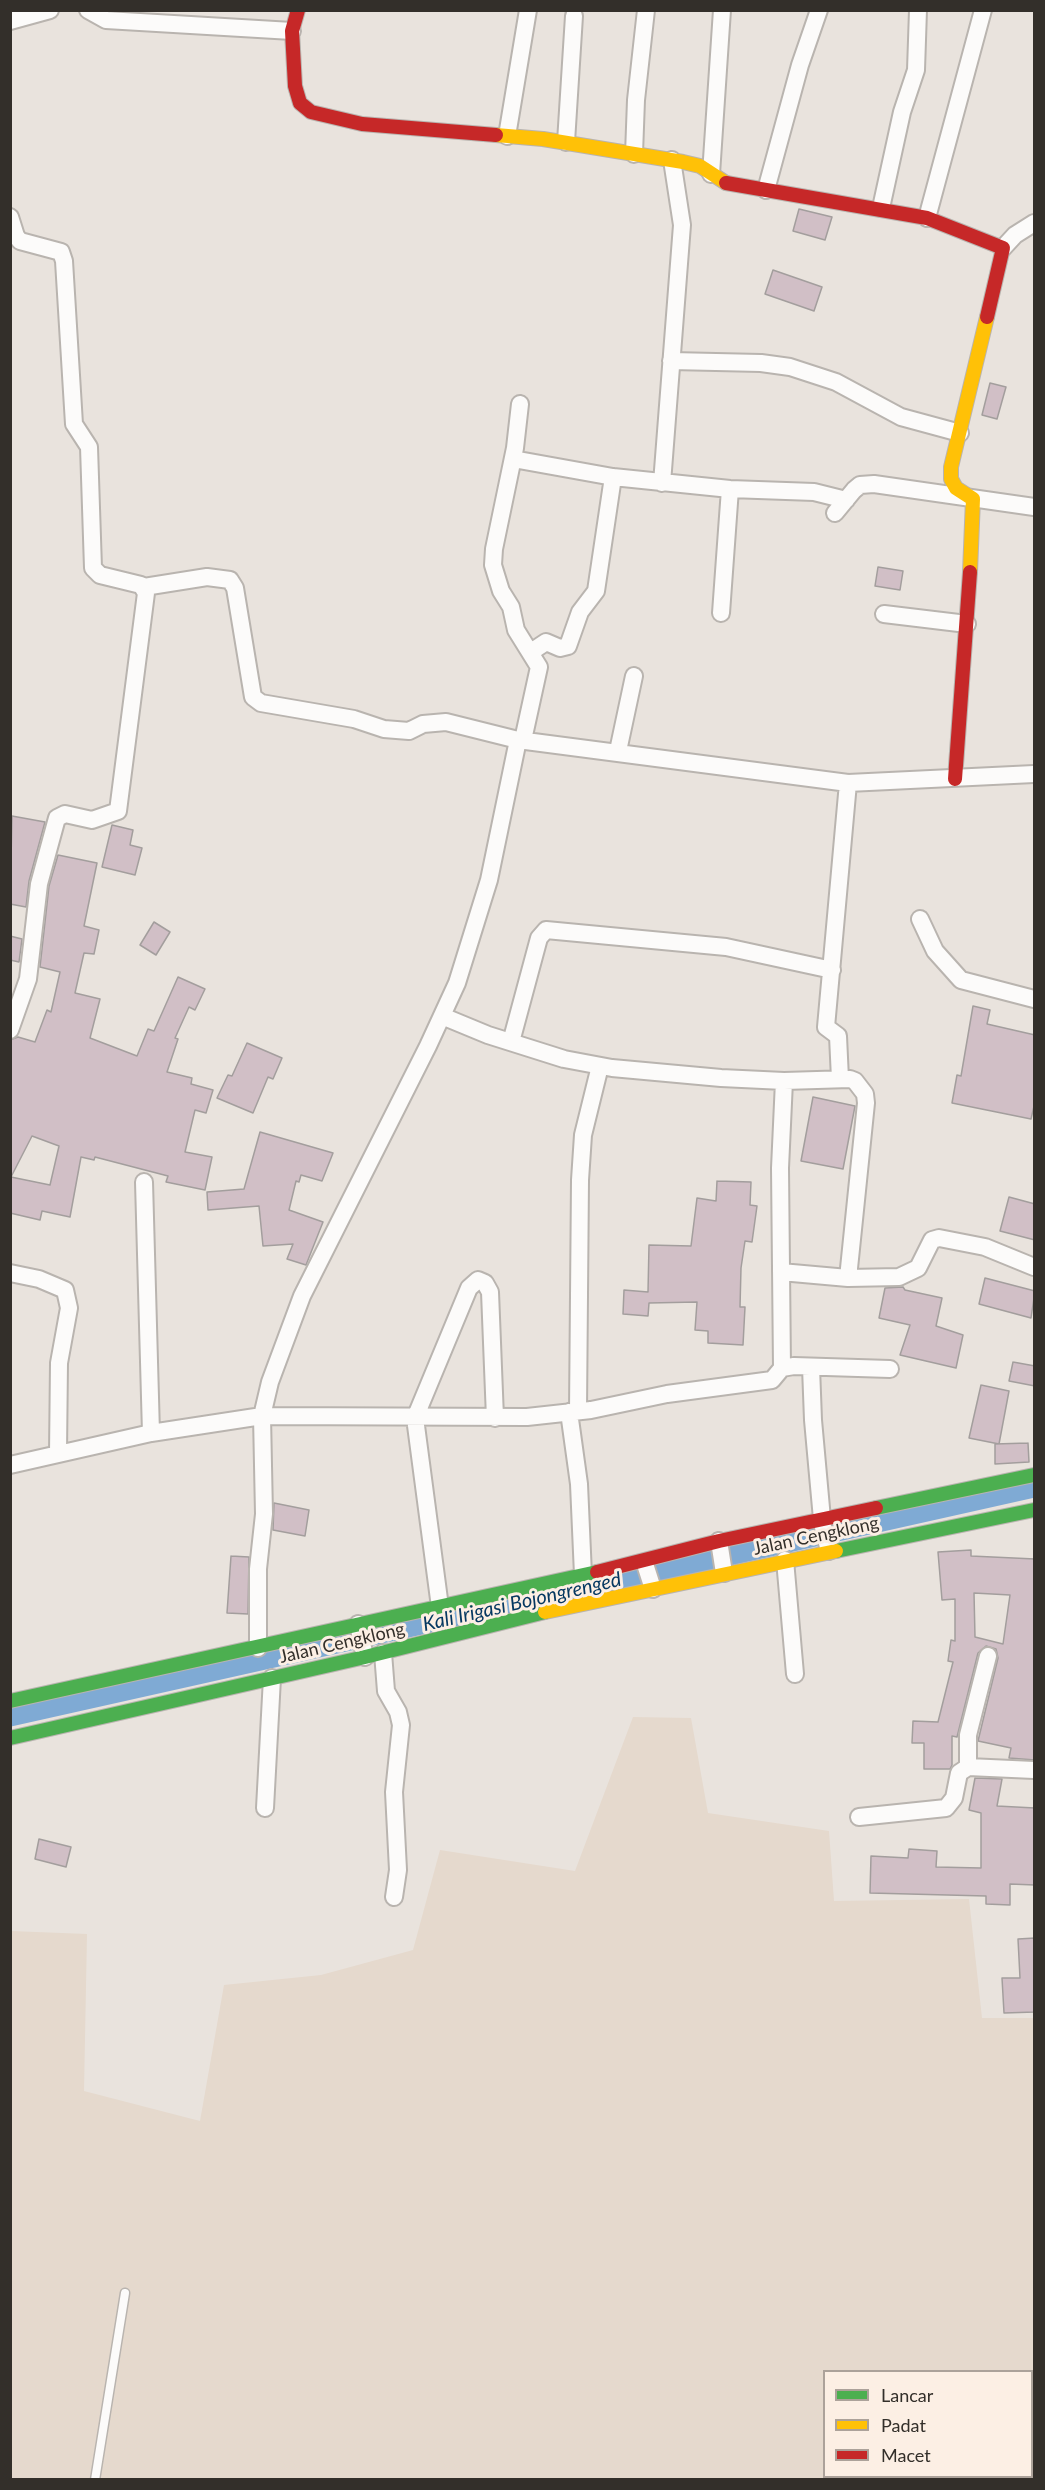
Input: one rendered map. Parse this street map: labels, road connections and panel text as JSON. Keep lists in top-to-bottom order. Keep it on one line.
{"streets":{"street":["Jalan Cengklong"]},"water":["Kali Irigasi Bojongrenged"],"legend":["Lancar","Padat","Macet"]}
